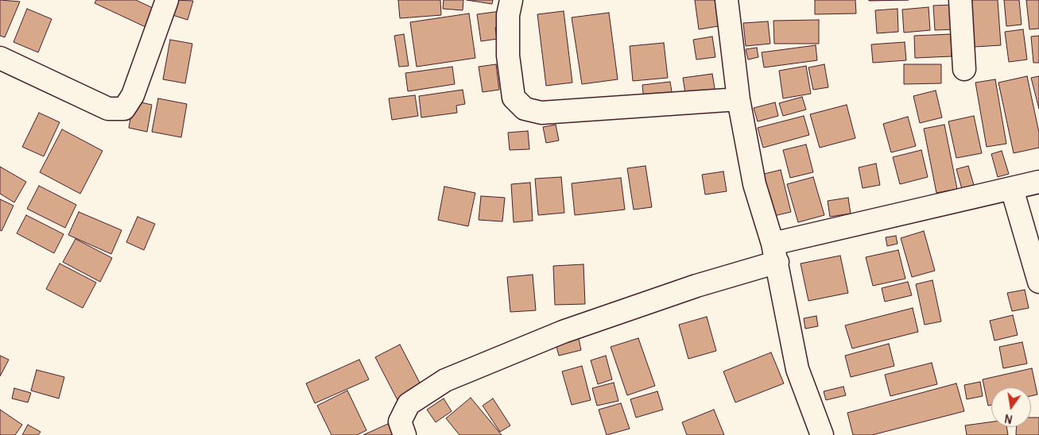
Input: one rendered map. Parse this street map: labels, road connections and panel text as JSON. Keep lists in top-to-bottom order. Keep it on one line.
{"north":"bottom"}
